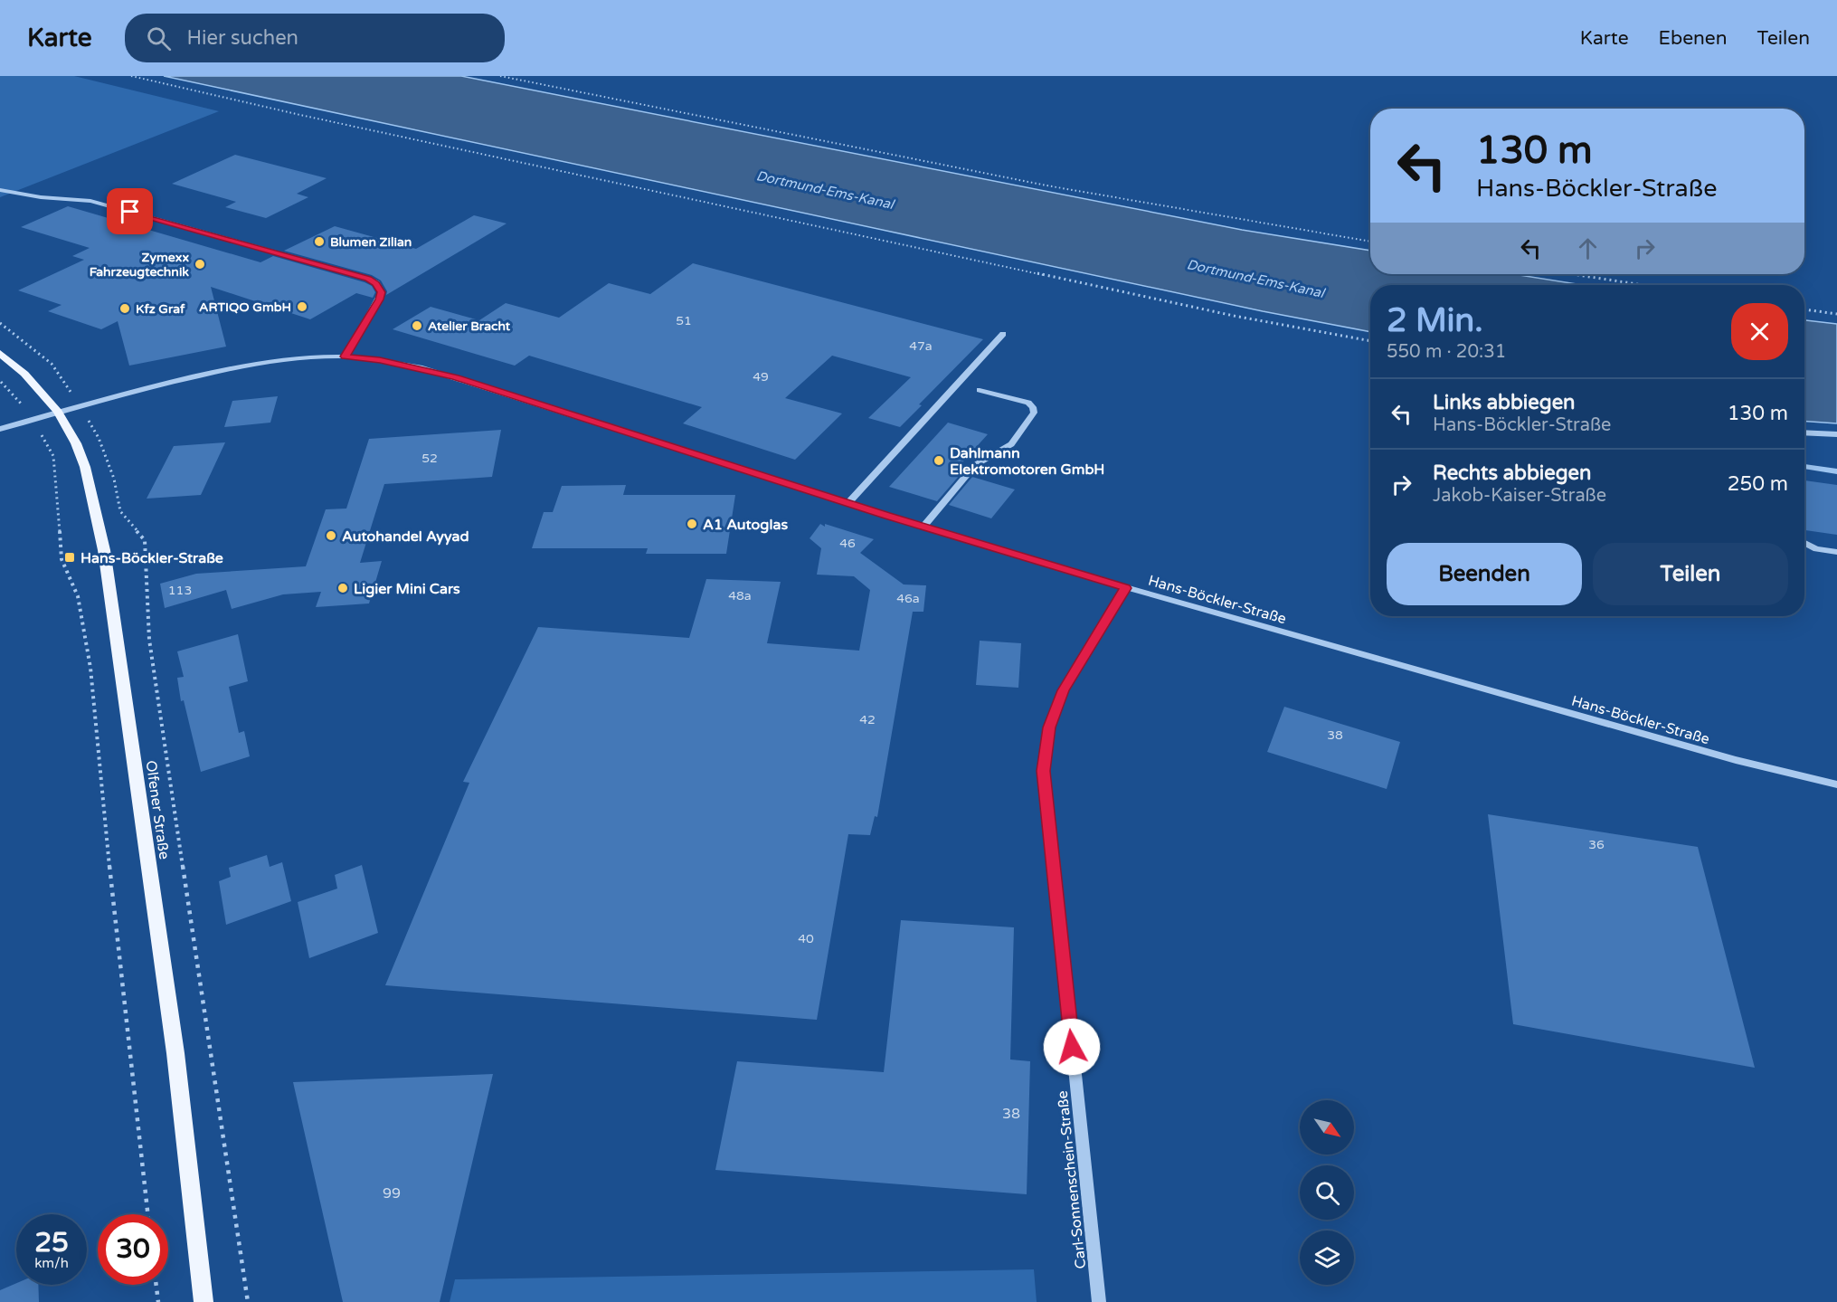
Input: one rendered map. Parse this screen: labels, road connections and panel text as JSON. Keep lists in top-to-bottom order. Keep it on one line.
{"streets":{"main road":["Olfener Straße"],"street":["Hans-Böckler-Straße","Carl-Sonnenschein-Straße"]},"crossings":[["Hans-Böckler-Straße","Olfener Straße"],["Hans-Böckler-Straße","Carl-Sonnenschein-Straße"]],"water":["Dortmund-Ems-Kanal"],"places":{"other":["Blumen Zilian","Zymexx Fahrzeugtechnik","ARTIQO GmbH","Kfz Graf","Atelier Bracht","Dahlmann Elektromotoren GmbH","A1 Autoglas","Autohandel Ayyad","Ligier Mini Cars"],"transit":["Hans-Böckler-Straße"]},"house_numbers":["51","47a","49","52","46","113","48a","46a","42","38","36","40","38","99"],"north":"bottom right","page":{"header":"Karte","search":"Hier suchen","nav":["Karte","Ebenen","Teilen"],"turn":["130 m","Hans-Böckler-Straße"],"heading":["2 Min.","550 m · 20:31"],"list":[{"name":"Links abbiegen","note":"Hans-Böckler-Straße","value":"130 m"},{"name":"Rechts abbiegen","note":"Jakob-Kaiser-Straße","value":"250 m"}],"buttons":["Beenden","Teilen"],"speed":"25 km/h","limit":"30"}}
